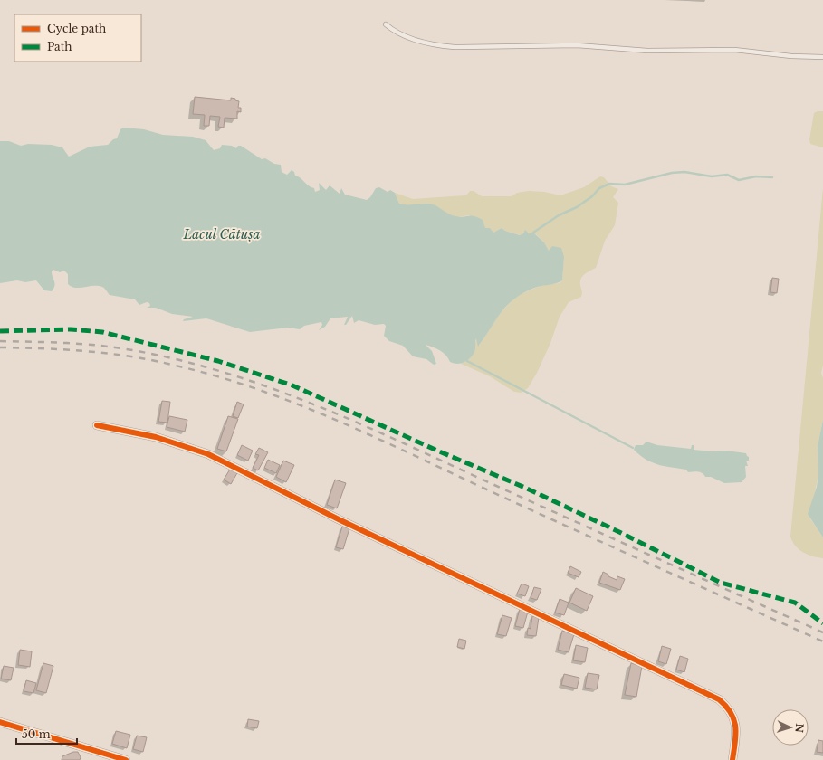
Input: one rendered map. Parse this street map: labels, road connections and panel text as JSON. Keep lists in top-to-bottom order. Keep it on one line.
{"water":["Lacul Cătușa"],"legend":["Cycle path","Path"],"scale_bar":"50 m","north":"right"}
